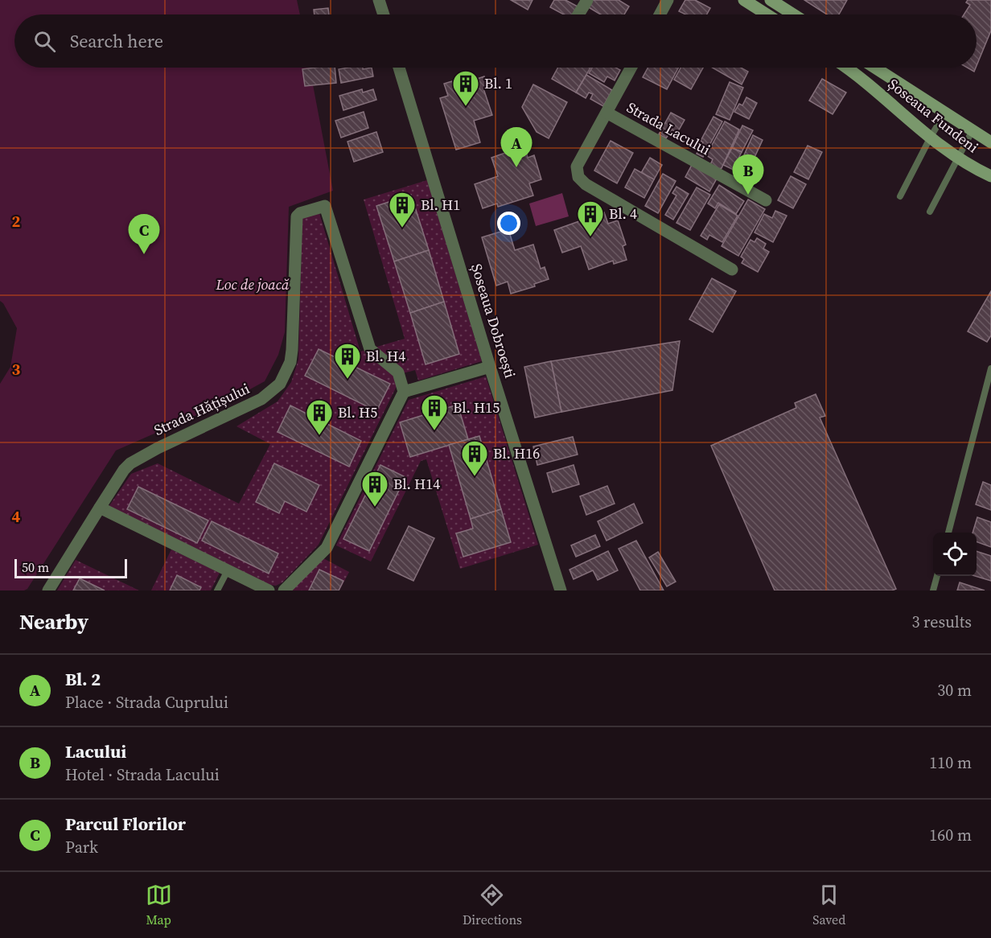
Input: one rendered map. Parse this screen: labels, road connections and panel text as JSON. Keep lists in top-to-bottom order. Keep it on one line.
{"streets":{"main road":["Șoseaua Fundeni"],"street":["Strada Lacului","Șoseaua Dobroești","Strada Hățișului"]},"parks":["Loc de joacă"],"places":{"building":["Bl. 1","Bl. H1","Bl. 4","Bl. H4","Bl. H15","Bl. H5","Bl. H16","Bl. H14"]},"scale_bar":"50 m","page":{"search":"Search here","pins":["A","B","C"],"scale":"50 m","heading":["Nearby","3 results"],"list":[{"mark":"A","name":"Bl. 2","note":"Place · Strada Cuprului","value":"30 m"},{"mark":"B","name":"Lacului","note":"Hotel · Strada Lacului","value":"110 m"},{"mark":"C","name":"Parcul Florilor","note":"Park","value":"160 m"}],"nav":["Map","Directions","Saved"]},"grid":{"rows":["2","3","4"]}}
